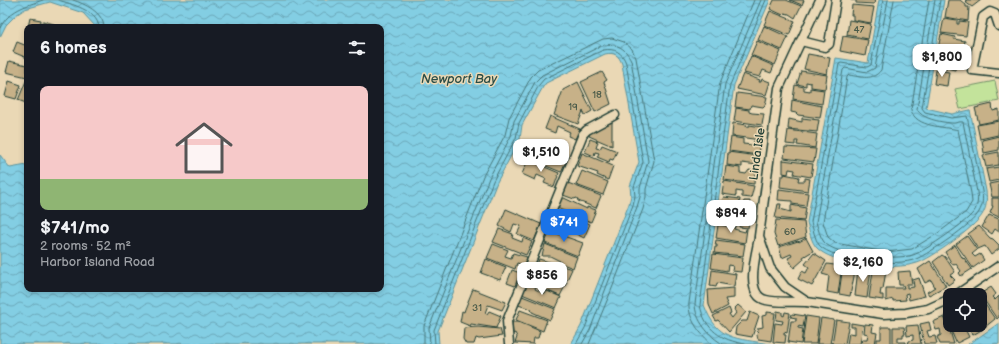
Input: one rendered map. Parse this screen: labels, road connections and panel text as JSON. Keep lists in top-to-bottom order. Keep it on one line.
{"streets":{"street":["Linda Isle"]},"water":["Newport Bay"],"house_numbers":["47","18","19","60","31"],"page":{"heading":"6 homes","price":["$1,800","$1,510","$894","$741","$2,160","$856"],"list":[{"name":"$741/mo","note":"2 rooms · 52 m² · Harbor Island Road"}]}}
